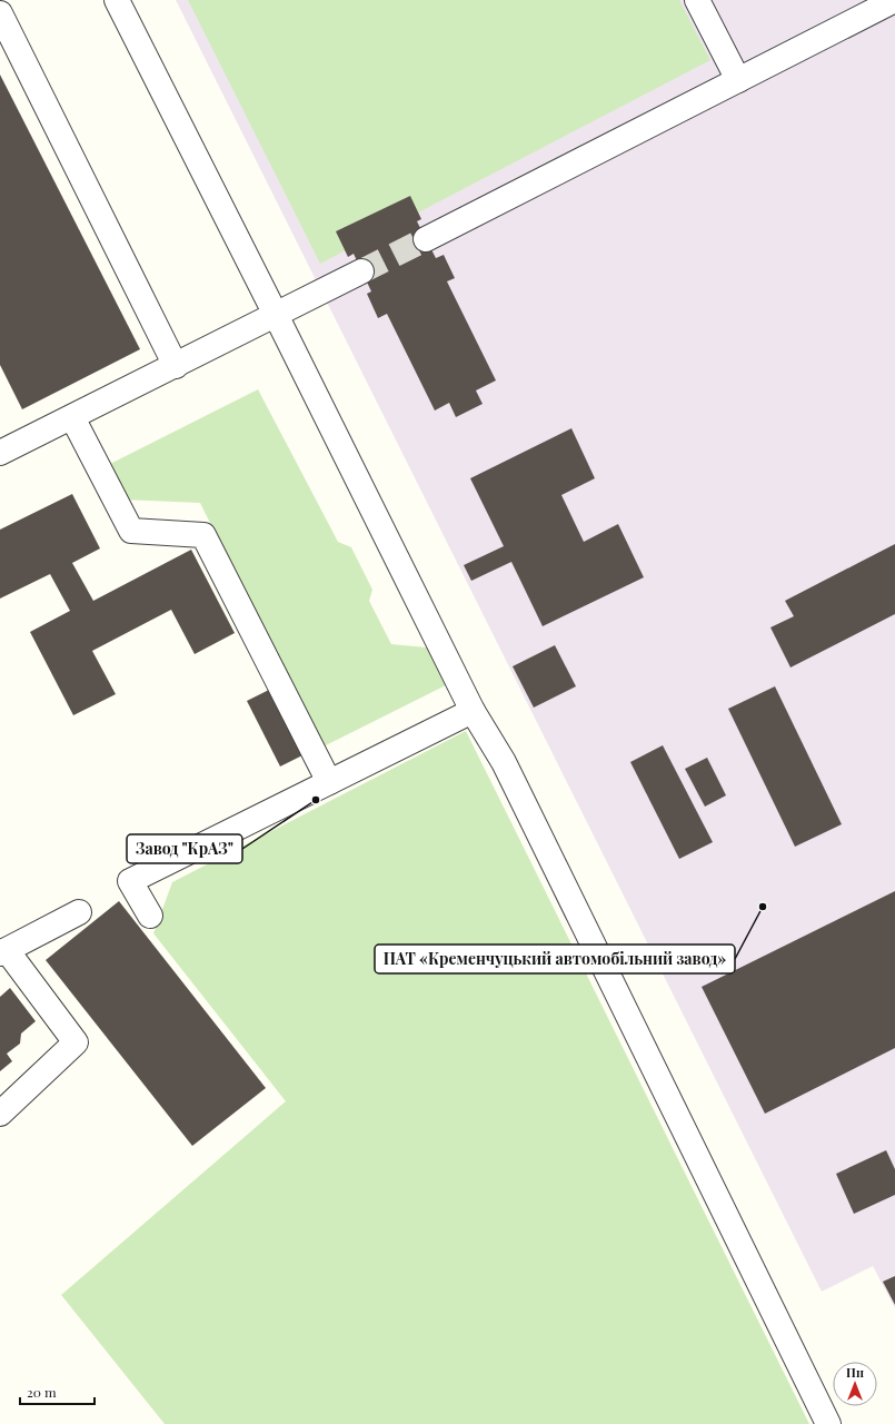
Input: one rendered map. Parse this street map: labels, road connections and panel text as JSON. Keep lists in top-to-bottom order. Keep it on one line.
{"places":["Завод \"КрАЗ\"","ПАТ «Кременчуцький автомобiльний завод»"],"scale_bar":"20 m","north":"top"}
